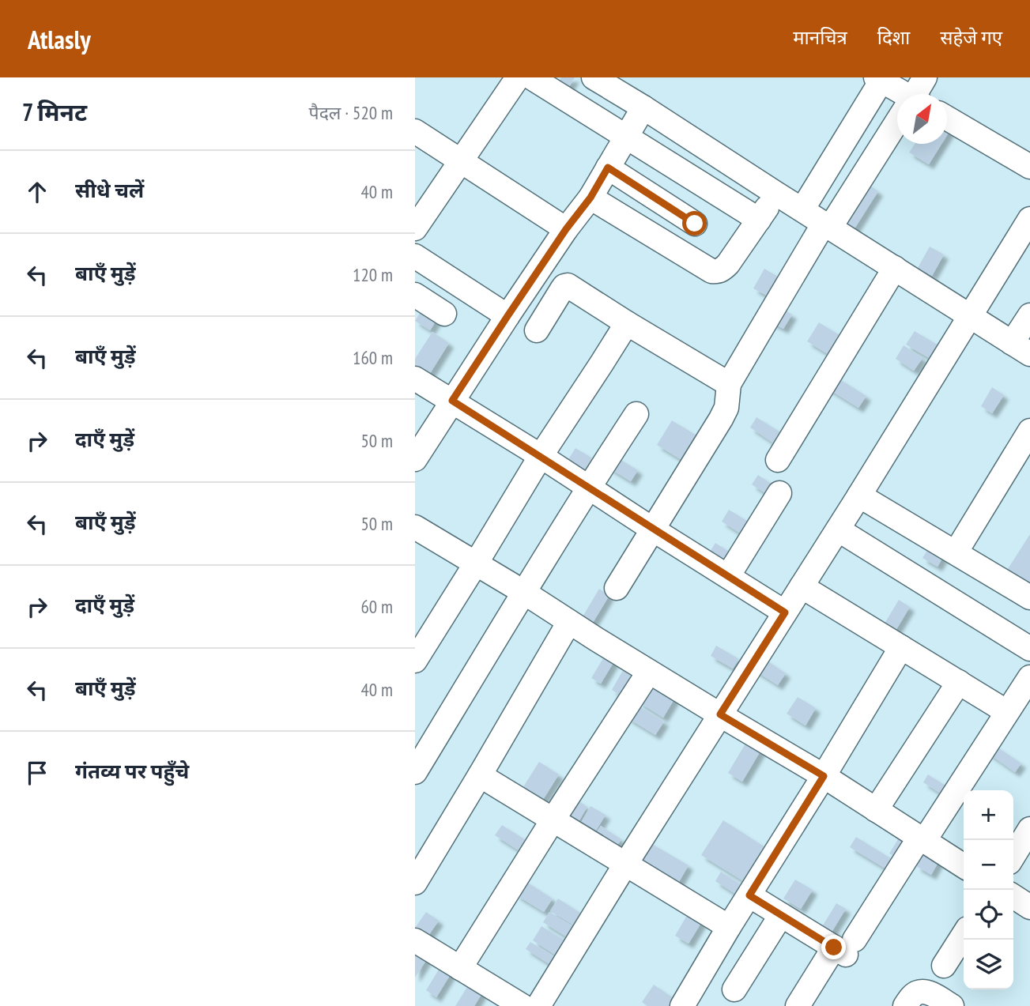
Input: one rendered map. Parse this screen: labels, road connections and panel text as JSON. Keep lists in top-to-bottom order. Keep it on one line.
{"north":"top right","page":{"header":"Atlasly","nav":["मानचित्र","दिशा","सहेजे गए"],"heading":["7 मिनट","पैदल · 520 m"],"list":[["सीधे चलें","40 m"],["बाएँ मुड़ें","120 m"],["बाएँ मुड़ें","160 m"],["दाएँ मुड़ें","50 m"],["बाएँ मुड़ें","50 m"],["दाएँ मुड़ें","60 m"],["बाएँ मुड़ें","40 m"],"गंतव्य पर पहुँचे"],"map_buttons":["+","−"]}}
